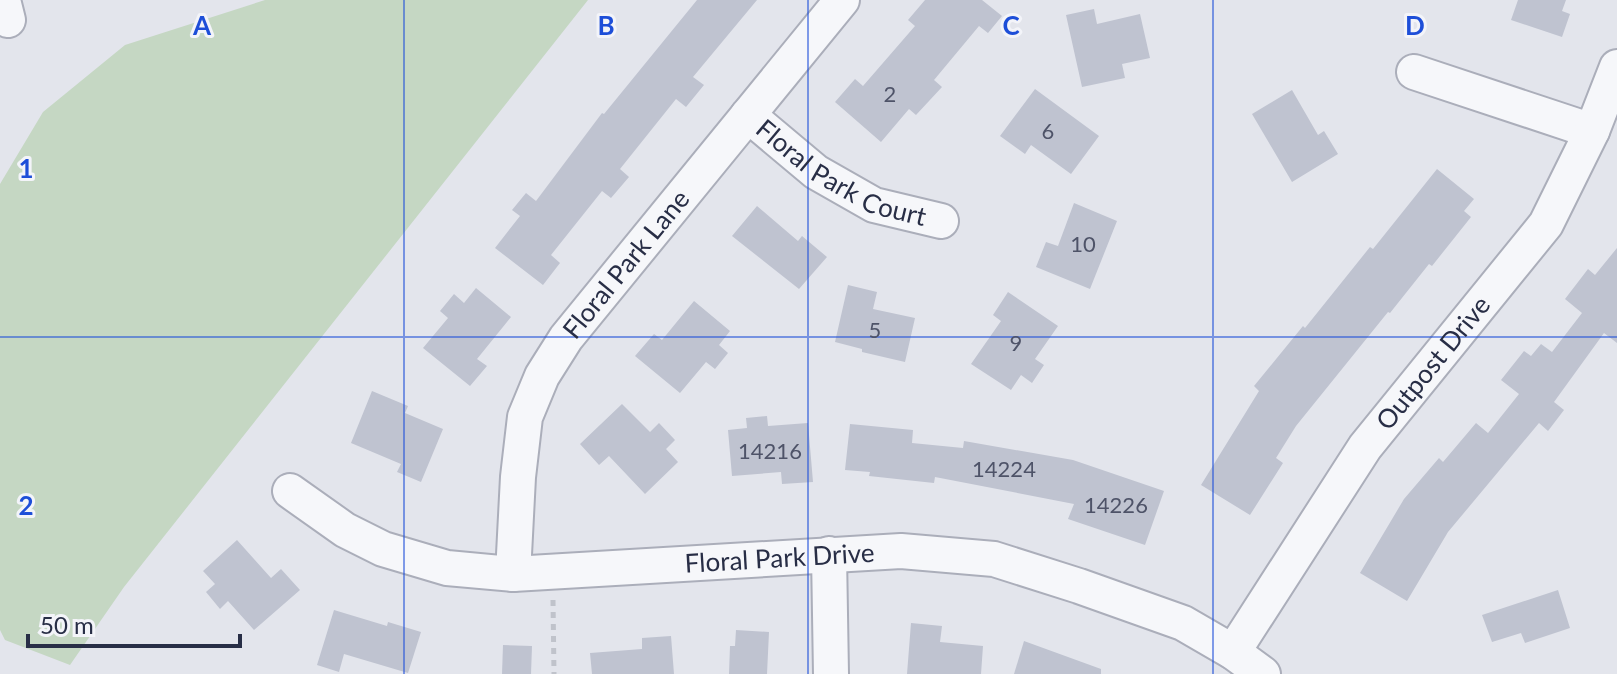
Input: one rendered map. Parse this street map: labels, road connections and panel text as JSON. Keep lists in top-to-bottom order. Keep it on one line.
{"streets":{"street":["Floral Park Court","Floral Park Lane","Outpost Drive","Floral Park Drive"]},"crossings":[["Floral Park Court","Floral Park Lane"],["Floral Park Lane","Floral Park Drive"],["Outpost Drive","Floral Park Drive"]],"house_numbers":["2","6","10","5","9","14216","14224","14226"],"scale_bar":"50 m","grid":{"columns":["A","B","C","D"],"rows":["1","2"]}}
